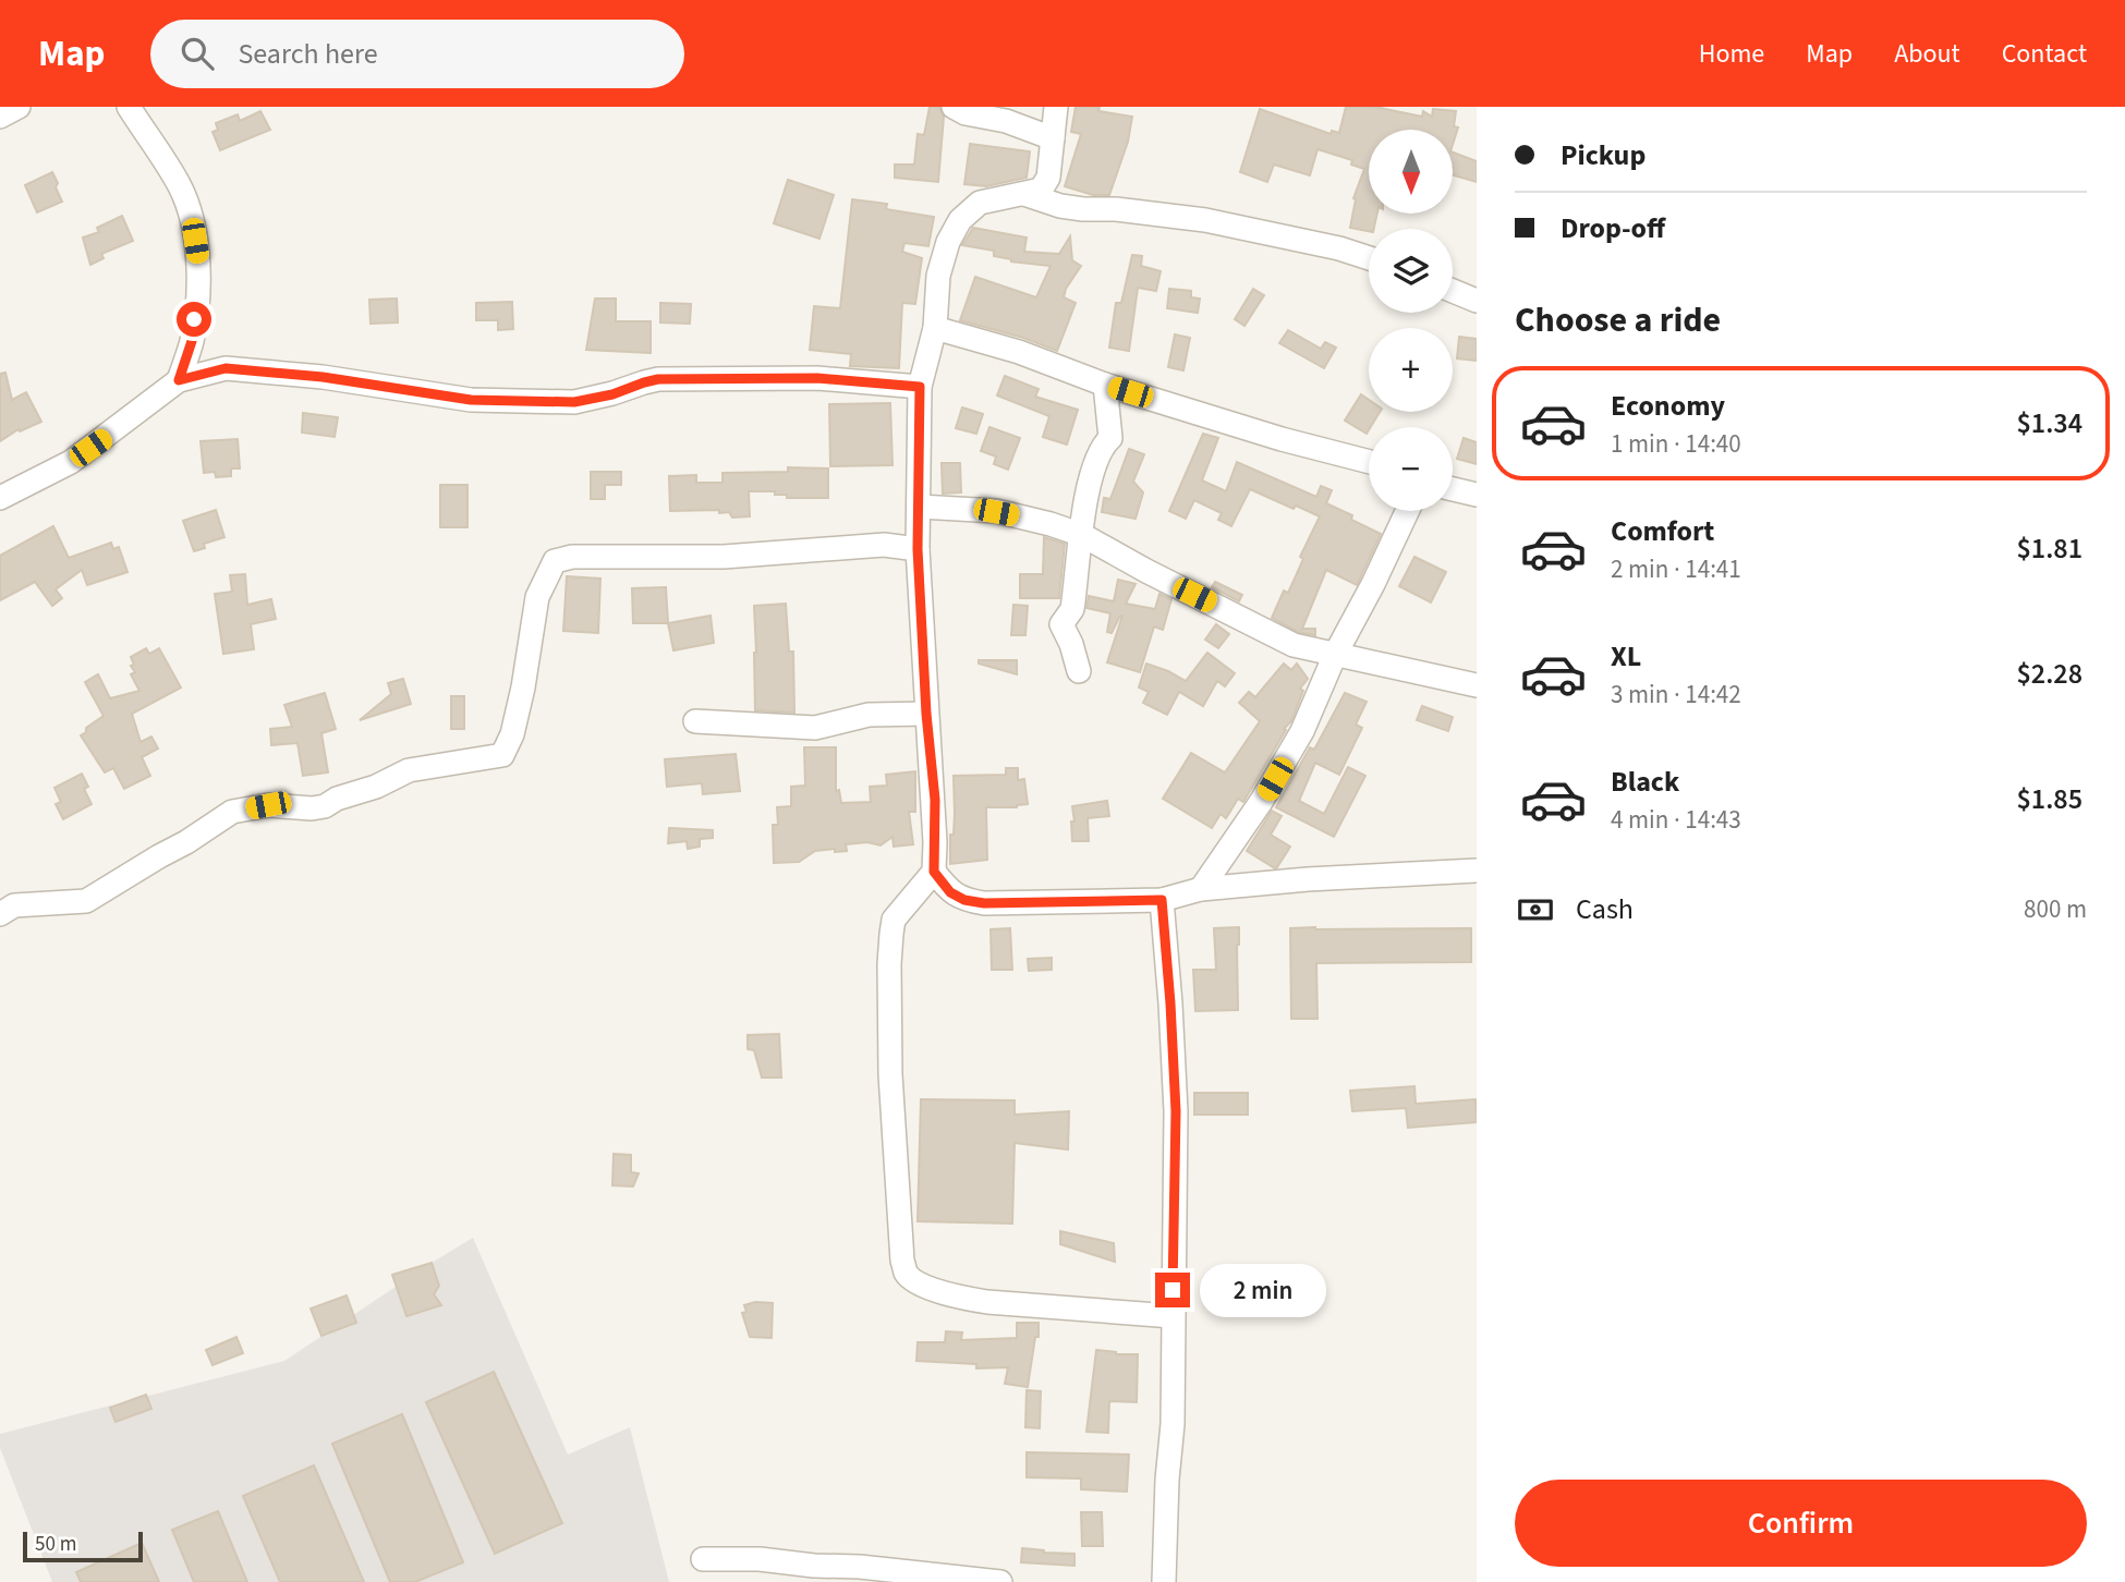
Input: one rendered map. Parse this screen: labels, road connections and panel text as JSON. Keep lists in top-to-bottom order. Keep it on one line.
{"scale_bar":"50 m","north":"bottom","page":{"header":"Map","search":"Search here","nav":["Home","Map","About","Contact"],"banner":["Pickup","Drop-off"],"map_buttons":["+","−"],"heading":"Choose a ride","list":[{"name":"Economy","note":"1 min · 14:40","value":"$1.34"},{"name":"Comfort","note":"2 min · 14:41","value":"$1.81"},{"name":"XL","note":"3 min · 14:42","value":"$2.28"},{"name":"Black","note":"4 min · 14:43","value":"$1.85"}],"pay":["Cash","800 m"],"bubble":"2 min","buttons":"Confirm","scale":"50 m"}}
